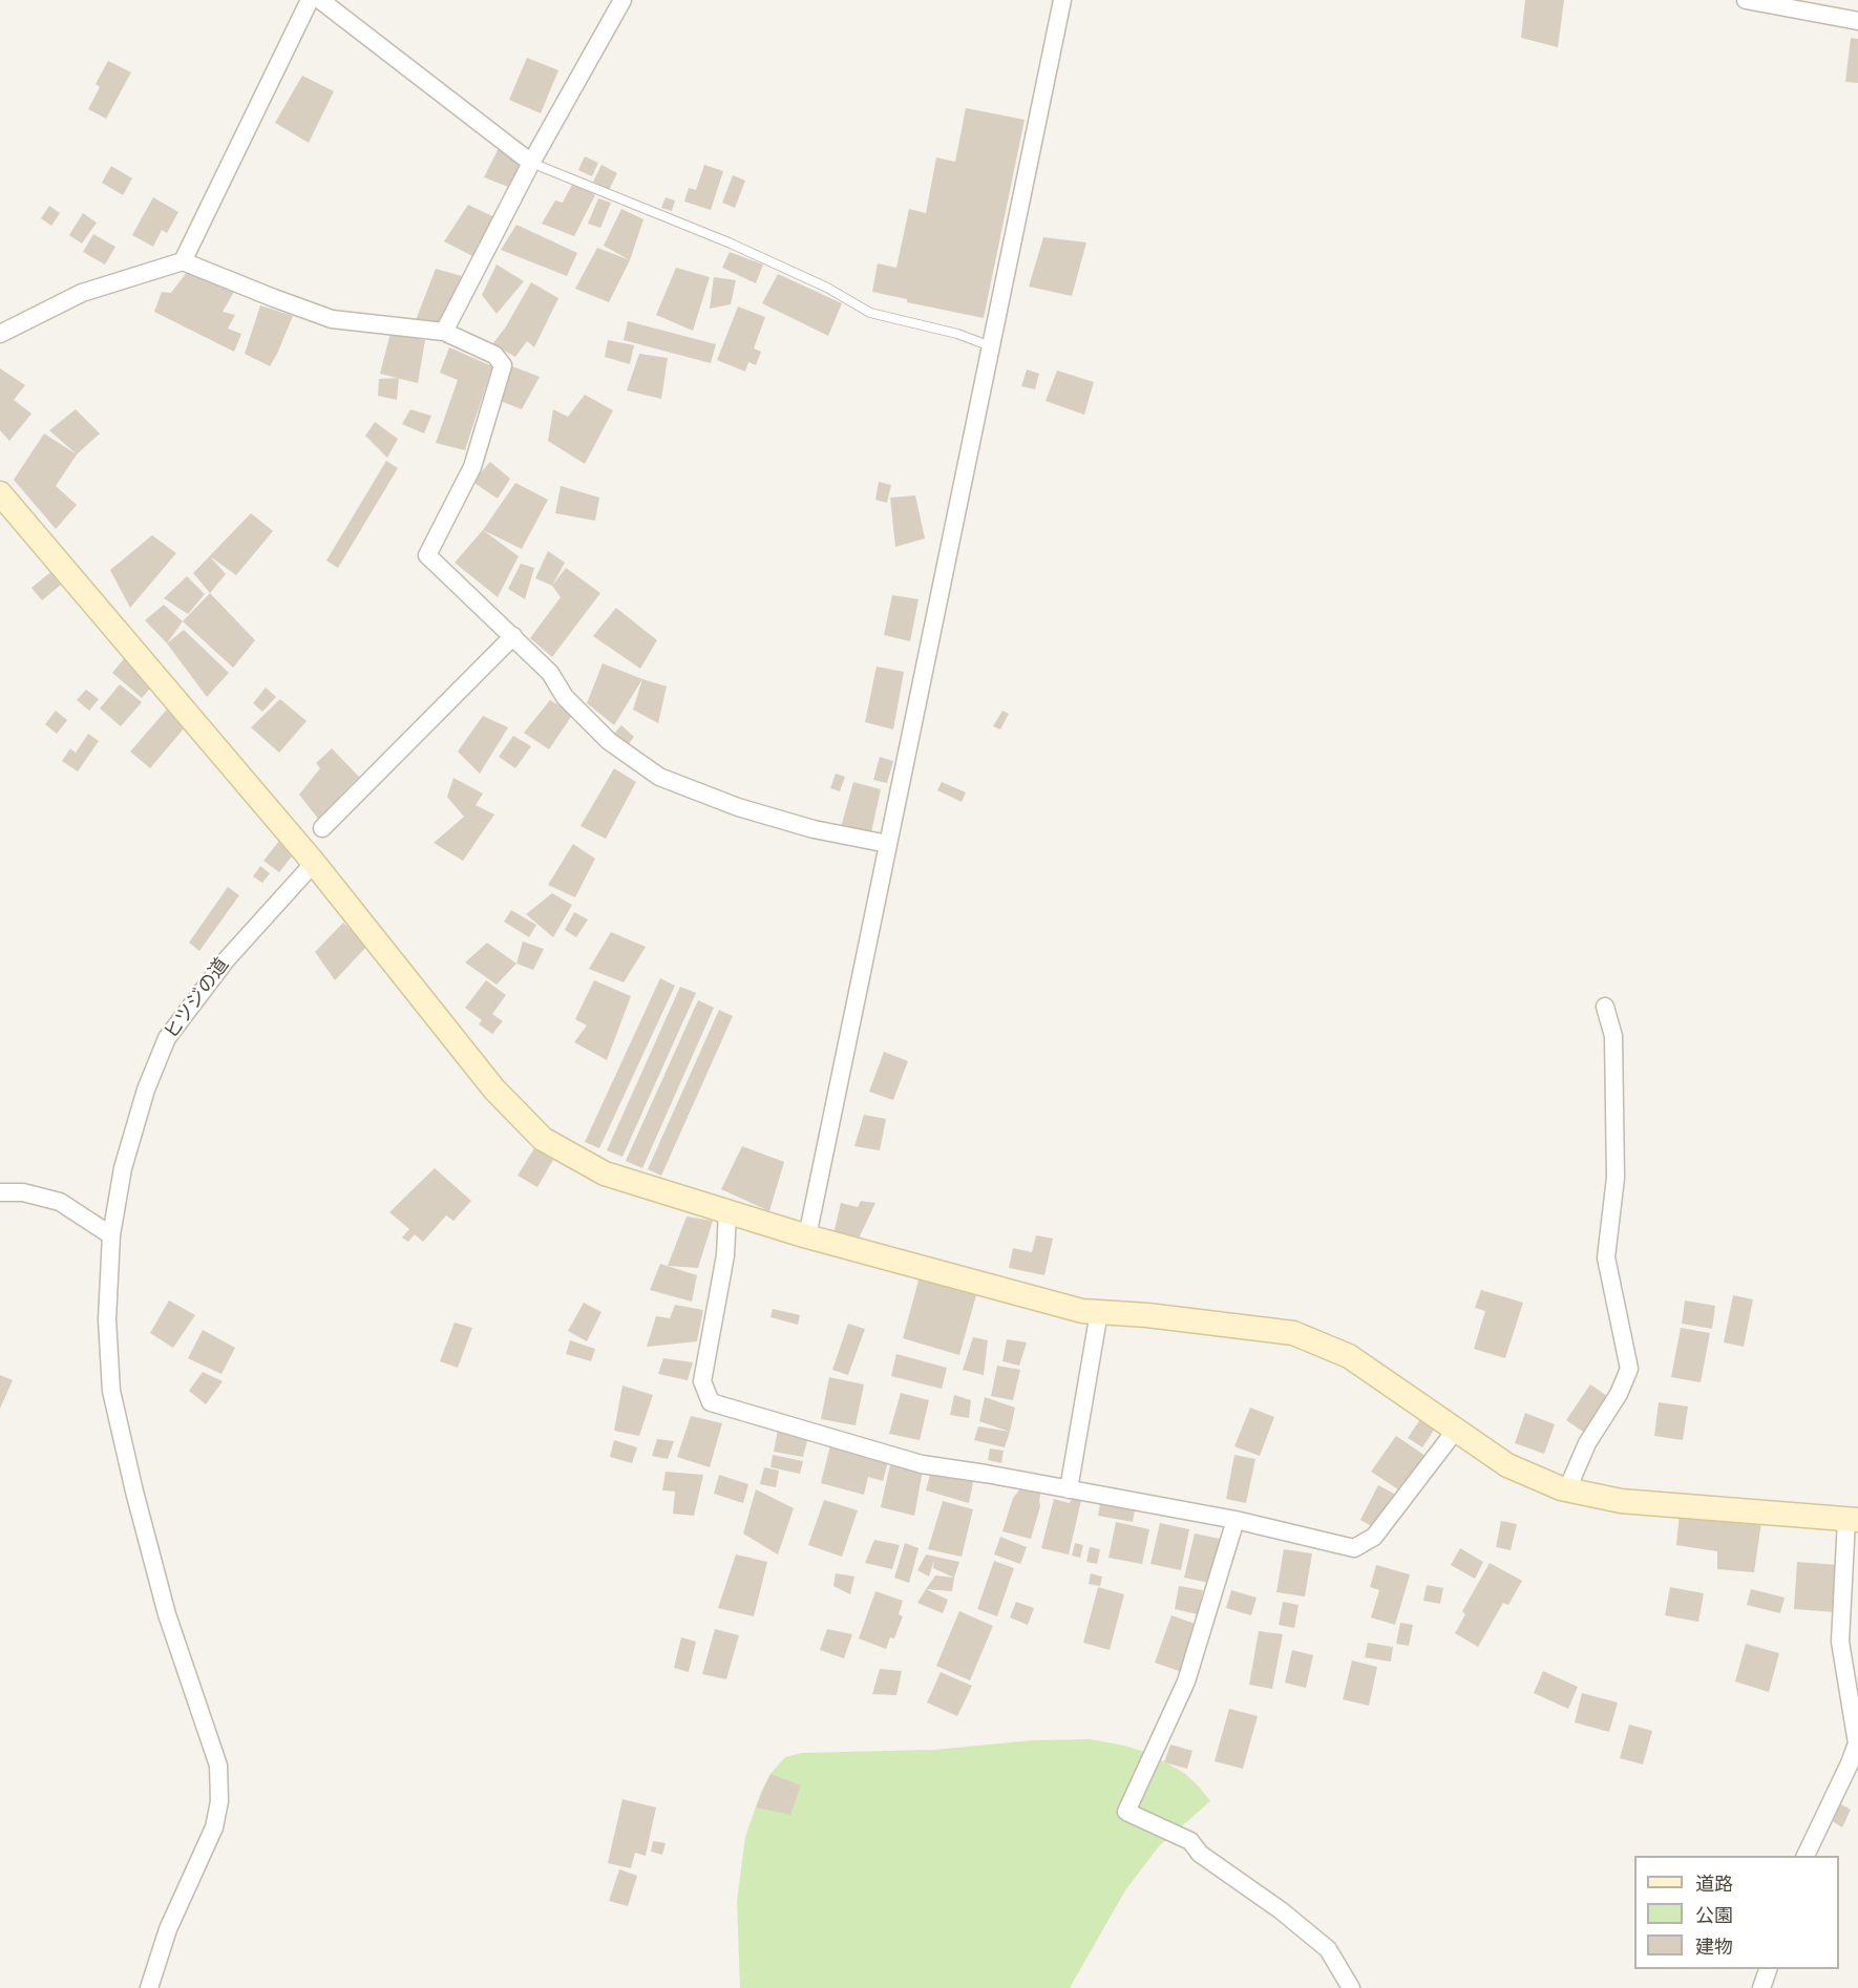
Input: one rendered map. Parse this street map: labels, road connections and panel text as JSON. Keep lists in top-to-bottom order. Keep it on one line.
{"streets":{"street":["ヒツジの道"]},"legend":["道路","公園","建物"]}
